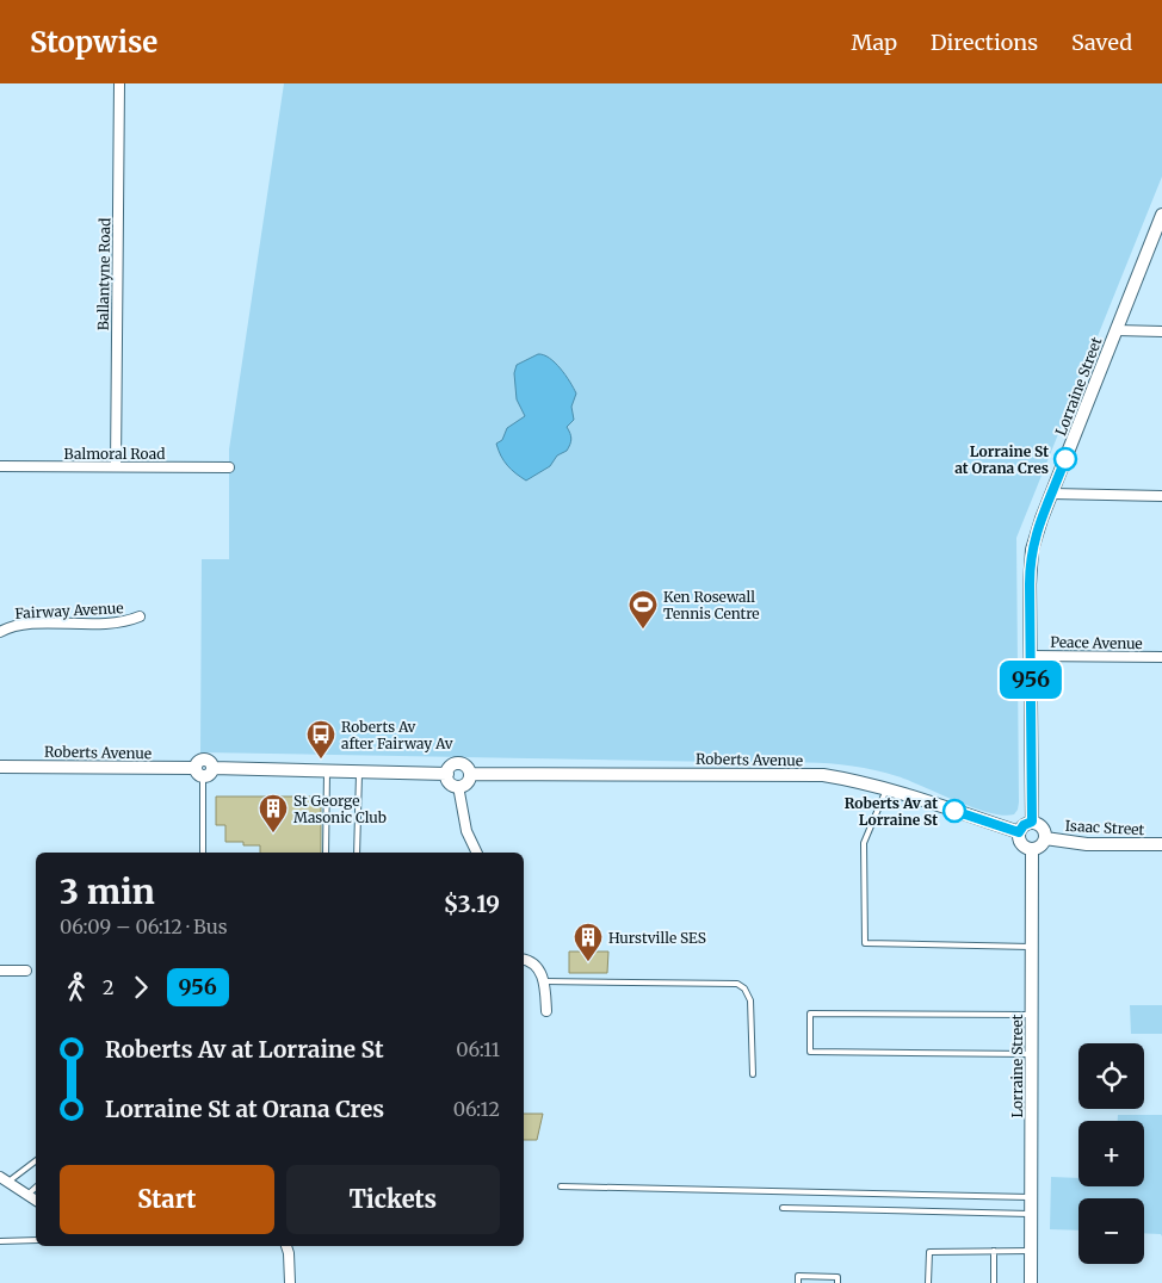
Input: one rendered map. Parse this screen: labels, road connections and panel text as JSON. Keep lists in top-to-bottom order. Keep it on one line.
{"streets":{"street":["Ballantyne Road","Lorraine Street","Balmoral Road","Fairway Avenue","Peace Avenue","Roberts Avenue","Isaac Street"]},"crossings":[["Ballantyne Road","Balmoral Road"],["Lorraine Street","Peace Avenue"],["Lorraine Street","Roberts Avenue"],["Lorraine Street","Isaac Street"],["Roberts Avenue","Isaac Street"]],"places":{"other":["Lorraine St at Orana Cres","Roberts Av at Lorraine St"],"sports":["Ken Rosewall Tennis Centre"],"bus stop":["Roberts Av after Fairway Av"],"building":["St George Masonic Club","Hurstville SES"]},"lines":["bus line 956"],"page":{"header":"Stopwise","nav":["Map","Directions","Saved"],"on_map":"956","heading":["3 min","06:09 – 06:12 · Bus","$3.19"],"legs":["2","956"],"list":[{"name":"Roberts Av at Lorraine St","value":"06:11"},{"name":"Lorraine St at Orana Cres","value":"06:12"}],"map_buttons":["+","−"],"buttons":["Start","Tickets"]}}
